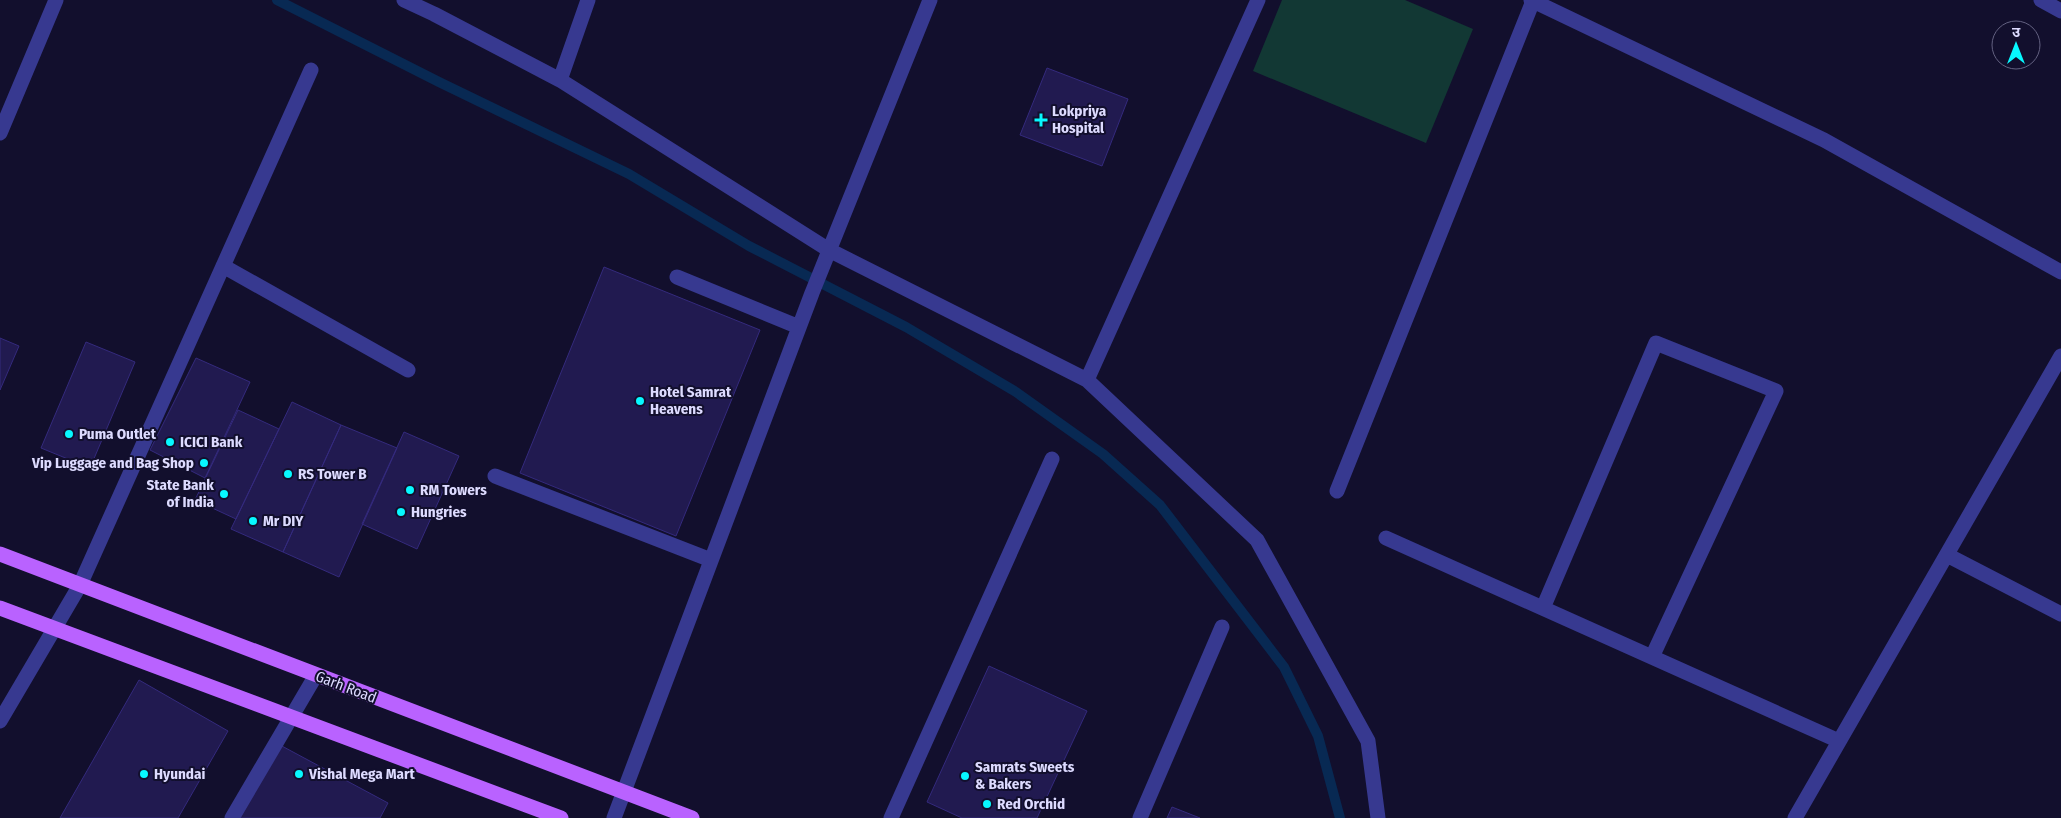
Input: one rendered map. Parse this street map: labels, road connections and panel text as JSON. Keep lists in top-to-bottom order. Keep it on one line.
{"streets":{"main road":["Garh Road"]},"places":{"health":["Lokpriya Hospital"],"other":["Hotel Samrat Heavens","Puma Outlet","ICICI Bank","Vip Luggage and Bag Shop","RS Tower B","RM Towers","State Bank of India","Hungries","Mr DIY","Hyundai","Vishal Mega Mart","Samrats Sweets & Bakers","Red Orchid"]},"north":"top"}
